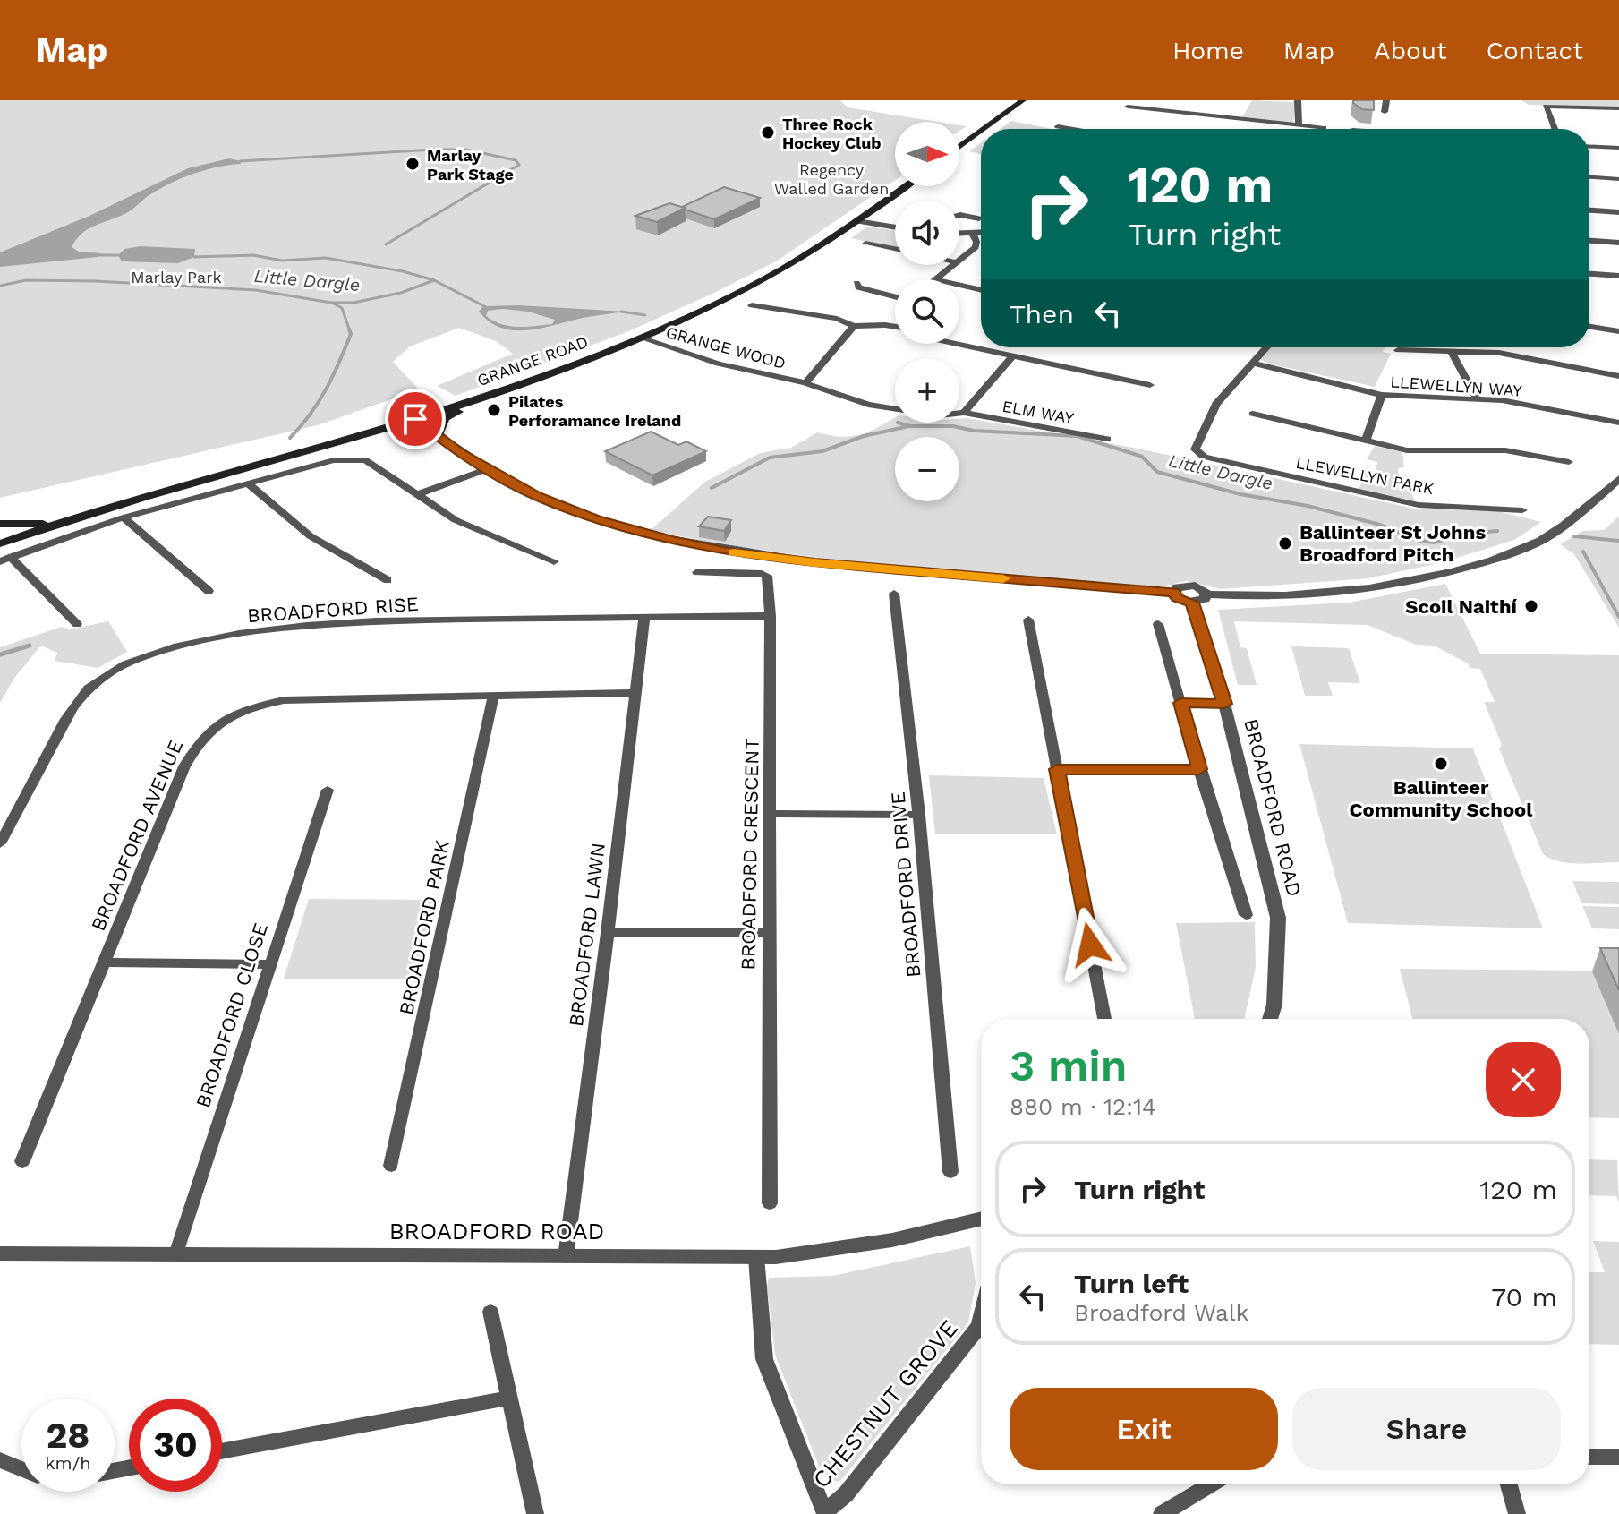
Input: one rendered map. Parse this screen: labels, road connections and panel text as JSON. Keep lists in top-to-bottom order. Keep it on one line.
{"streets":{"main road":["GRANGE ROAD"],"street":["GRANGE WOOD","LLEWELLYN WAY","ELM WAY","LLEWELLYN PARK","BROADFORD RISE","BROADFORD ROAD","BROADFORD AVENUE","BROADFORD CRESCENT","BROADFORD DRIVE","BROADFORD PARK","BROADFORD LAWN","BROADFORD CLOSE","CHESTNUT GROVE"]},"crossings":[["GRANGE WOOD","GRANGE ROAD"],["GRANGE WOOD","ELM WAY"],["LLEWELLYN WAY","LLEWELLYN PARK"],["BROADFORD RISE","BROADFORD CRESCENT"],["BROADFORD RISE","BROADFORD LAWN"],["BROADFORD ROAD","BROADFORD LAWN"],["BROADFORD ROAD","BROADFORD CLOSE"],["BROADFORD ROAD","CHESTNUT GROVE"],["BROADFORD AVENUE","BROADFORD PARK"],["BROADFORD AVENUE","BROADFORD LAWN"]],"water":["Little Dargle"],"parks":["Regency Walled Garden","Marlay Park"],"places":["Three Rock Hockey Club","Marlay Park Stage","Pilates Perforamance Ireland","Ballinteer St Johns Broadford Pitch","Scoil Naithí","Ballinteer Community School"],"north":"right","page":{"header":"Map","nav":["Home","Map","About","Contact"],"map_buttons":["+","−"],"turn":["120 m","Turn right"],"then":"Then","heading":["3 min","880 m · 12:14"],"list":[{"name":"Turn right","value":"120 m"},{"name":"Turn left","note":"Broadford Walk","value":"70 m"}],"buttons":["Exit","Share"],"speed":"28 km/h","limit":"30"}}
